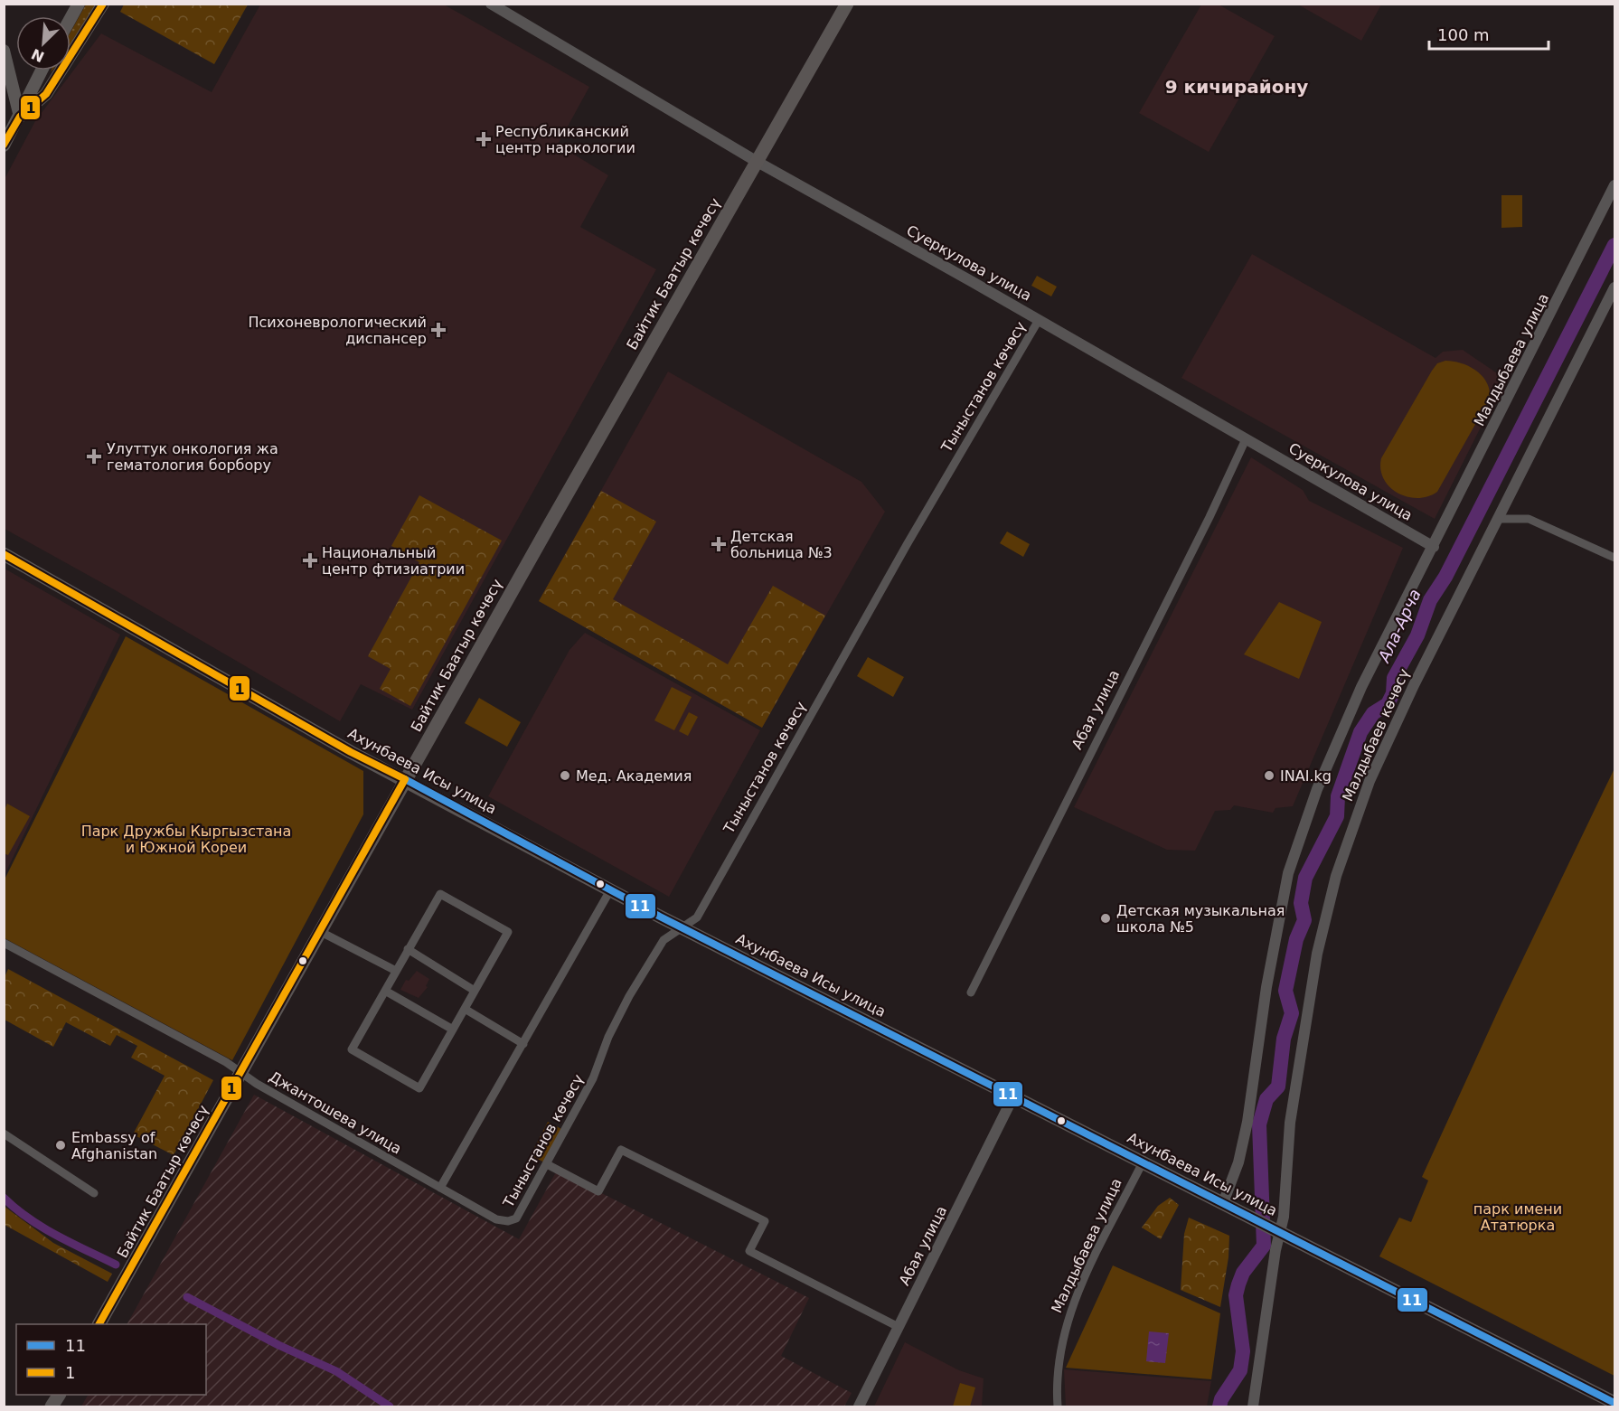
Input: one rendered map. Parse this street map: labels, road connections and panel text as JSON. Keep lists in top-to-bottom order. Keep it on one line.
{"streets":{"main road":["Байтик Баатыр көчөсү","Ахунбаева Исы улица"],"street":["Суеркулова улица","Малдыбаева улица","Тыныстанов көчөсү","Абая улица","Малдыбаев көчөсү","Джантошева улица"]},"crossings":[["Суеркулова улица","Байтик Баатыр көчөсү"],["Суеркулова улица","Малдыбаева улица"],["Суеркулова улица","Тыныстанов көчөсү"],["Суеркулова улица","Абая улица"],["Байтик Баатыр көчөсү","Ахунбаева Исы улица"],["Байтик Баатыр көчөсү","Джантошева улица"],["Малдыбаева улица","Ахунбаева Исы улица"],["Тыныстанов көчөсү","Ахунбаева Исы улица"],["Тыныстанов көчөсү","Джантошева улица"],["Абая улица","Ахунбаева Исы улица"],["Малдыбаев көчөсү","Ахунбаева Исы улица"]],"districts":["9 кичирайону"],"water":["Ала-Арча"],"parks":["Парк Дружбы Кыргызстана и Южной Кореи","парк имени Ататюрка"],"places":{"health":["Республиканский центр наркологии","Психоневрологический диспансер","Улуттук онкология жа гематология борбору","Детская больница №3","Национальный центр фтизиатрии"],"other":["Мед. Академия","INAI.kg","Детская музыкальная школа №5","Embassy of Afghanistan"]},"lines":["transit line 1","transit line 11"],"legend":["11","1"],"scale_bar":"100 m","north":"bottom left"}
